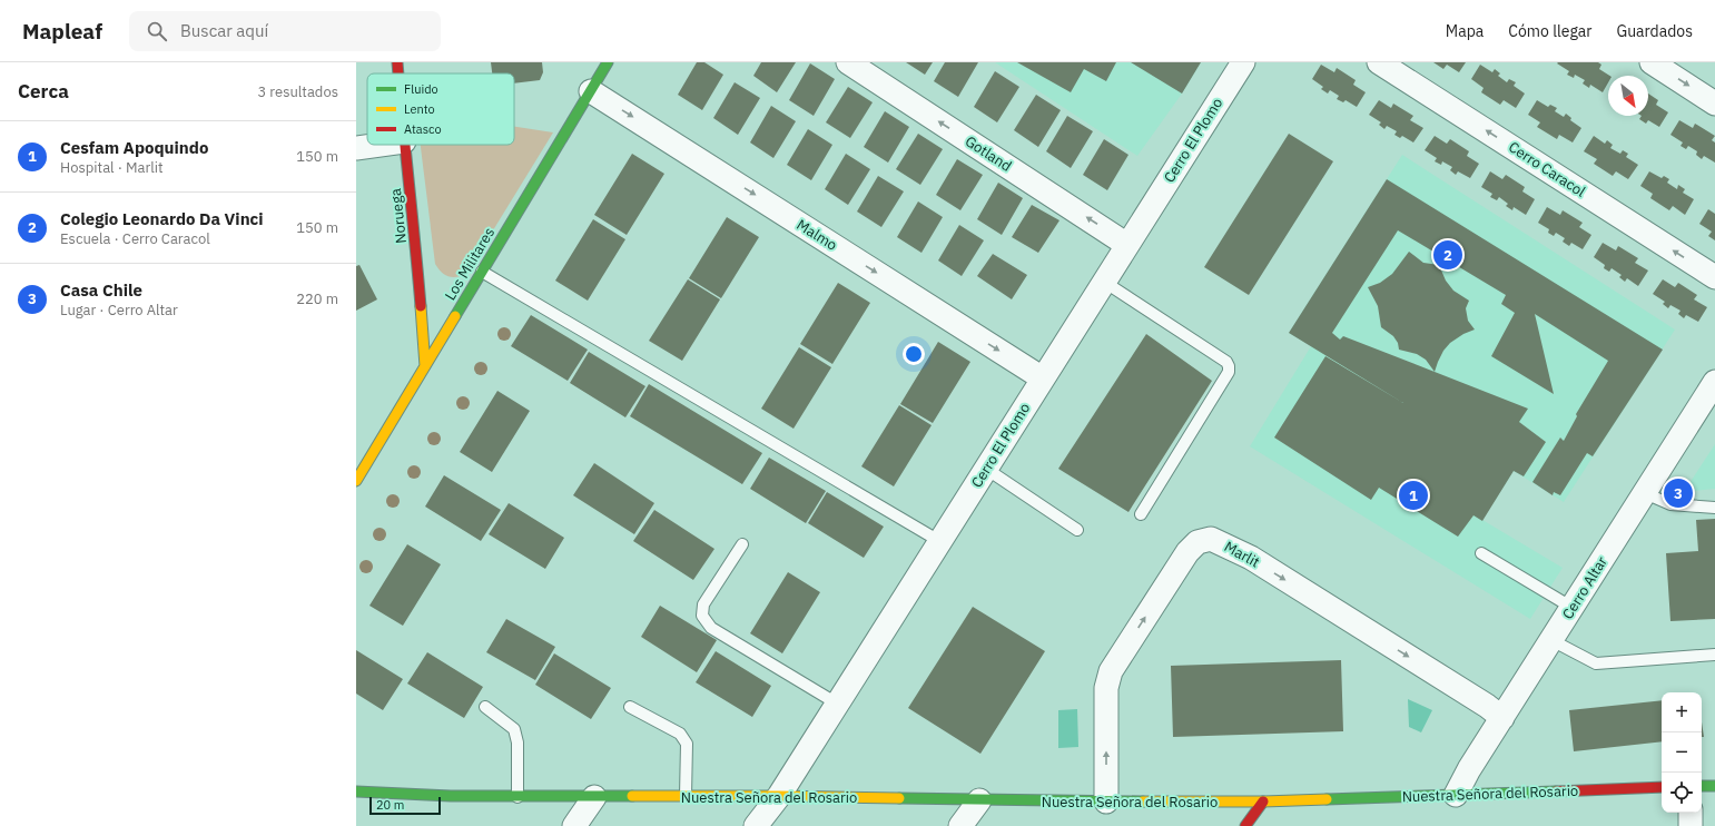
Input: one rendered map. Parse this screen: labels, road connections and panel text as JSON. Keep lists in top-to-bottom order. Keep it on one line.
{"streets":{"street":["Cerro El Plomo","Gotland","Cerro Caracol","Noruega","Malmo","Los Militares","Marlit","Cerro Altar","Nuestra Señora del Rosario"]},"crossings":[["Cerro El Plomo","Gotland"],["Cerro El Plomo","Malmo"],["Cerro El Plomo","Nuestra Señora del Rosario"],["Noruega","Los Militares"],["Malmo","Los Militares"],["Marlit","Cerro Altar"],["Marlit","Nuestra Señora del Rosario"],["Cerro Altar","Nuestra Señora del Rosario"]],"one_way":["Gotland","Cerro Caracol","Malmo"],"legend":["Fluido","Lento","Atasco"],"scale_bar":"20 m","north":"bottom right","page":{"header":"Mapleaf","search":"Buscar aquí","nav":["Mapa","Cómo llegar","Guardados"],"heading":["Cerca","3 resultados"],"list":[{"mark":"1","name":"Cesfam Apoquindo","note":"Hospital · Marlit","value":"150 m"},{"mark":"2","name":"Colegio Leonardo Da Vinci","note":"Escuela · Cerro Caracol","value":"150 m"},{"mark":"3","name":"Casa Chile","note":"Lugar · Cerro Altar","value":"220 m"}],"pins":["2","3","1"],"map_buttons":["+","−"],"scale":"20 m"}}
